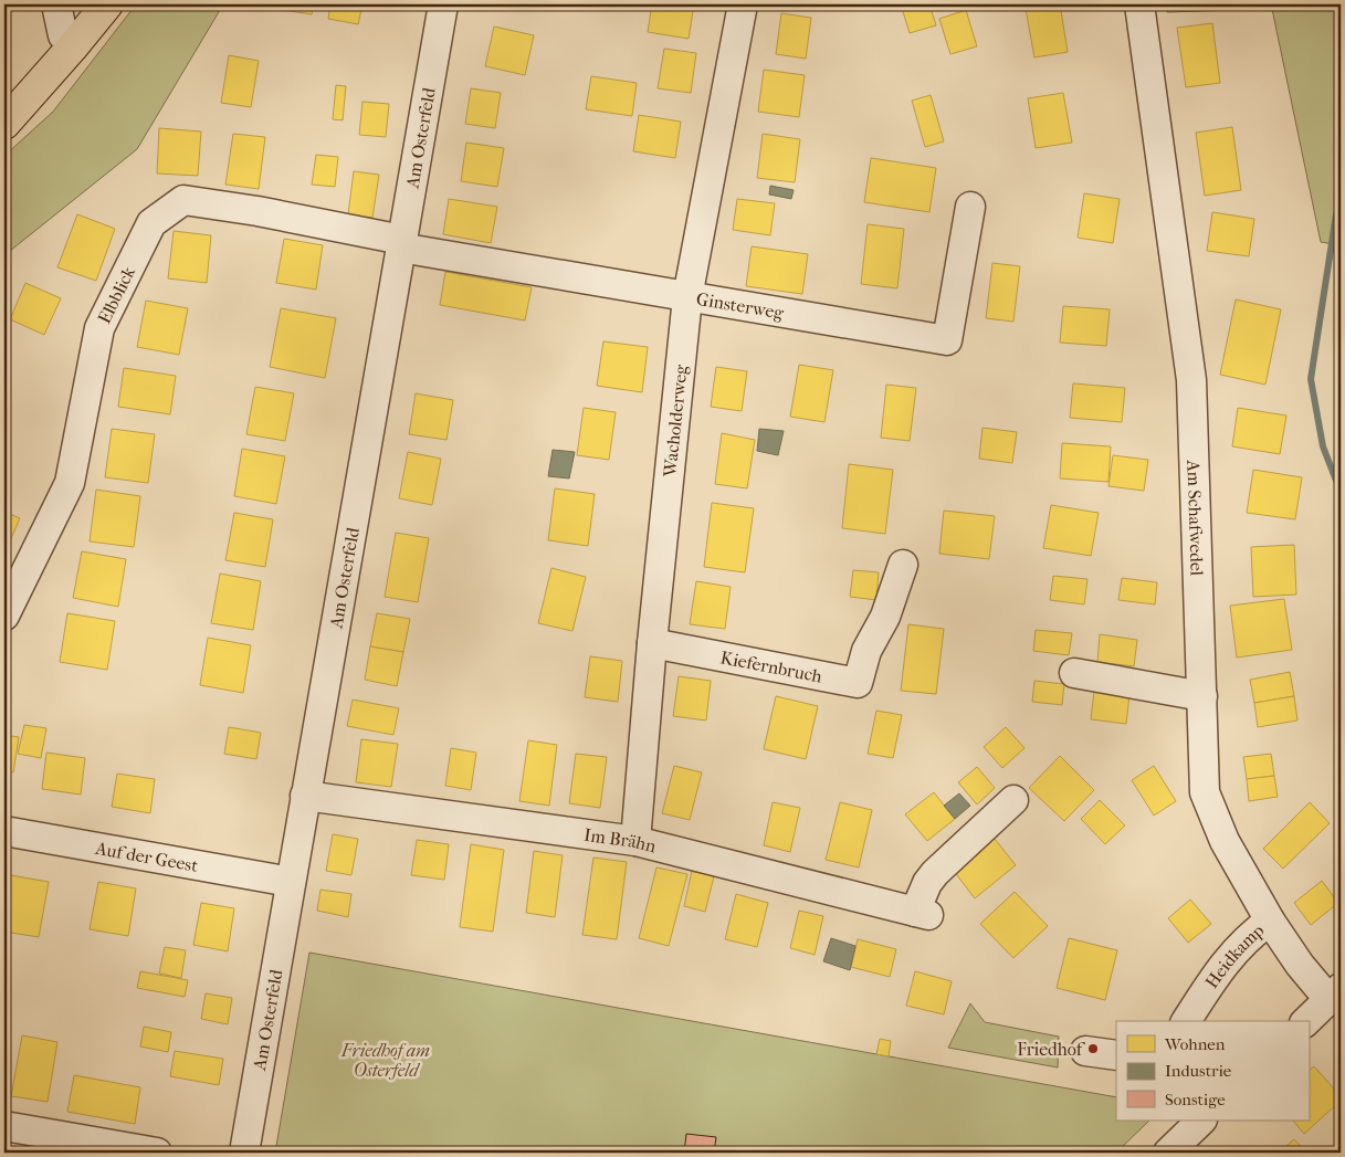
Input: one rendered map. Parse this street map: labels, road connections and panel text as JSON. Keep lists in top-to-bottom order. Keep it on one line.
{"streets":{"street":["Am Osterfeld","Elbblick","Ginsterweg","Wacholderweg","Am Schafwedel","Kiefernbruch","Im Brähn","Auf der Geest","Heidkamp"]},"crossings":[["Am Osterfeld","Elbblick"],["Am Osterfeld","Ginsterweg"],["Am Osterfeld","Im Brähn"],["Am Osterfeld","Auf der Geest"],["Elbblick","Ginsterweg"],["Ginsterweg","Wacholderweg"],["Wacholderweg","Kiefernbruch"],["Wacholderweg","Im Brähn"],["Am Schafwedel","Heidkamp"]],"parks":["Friedhof am Osterfeld"],"places":["Friedhof"],"legend":["Wohnen","Industrie","Sonstige"]}
